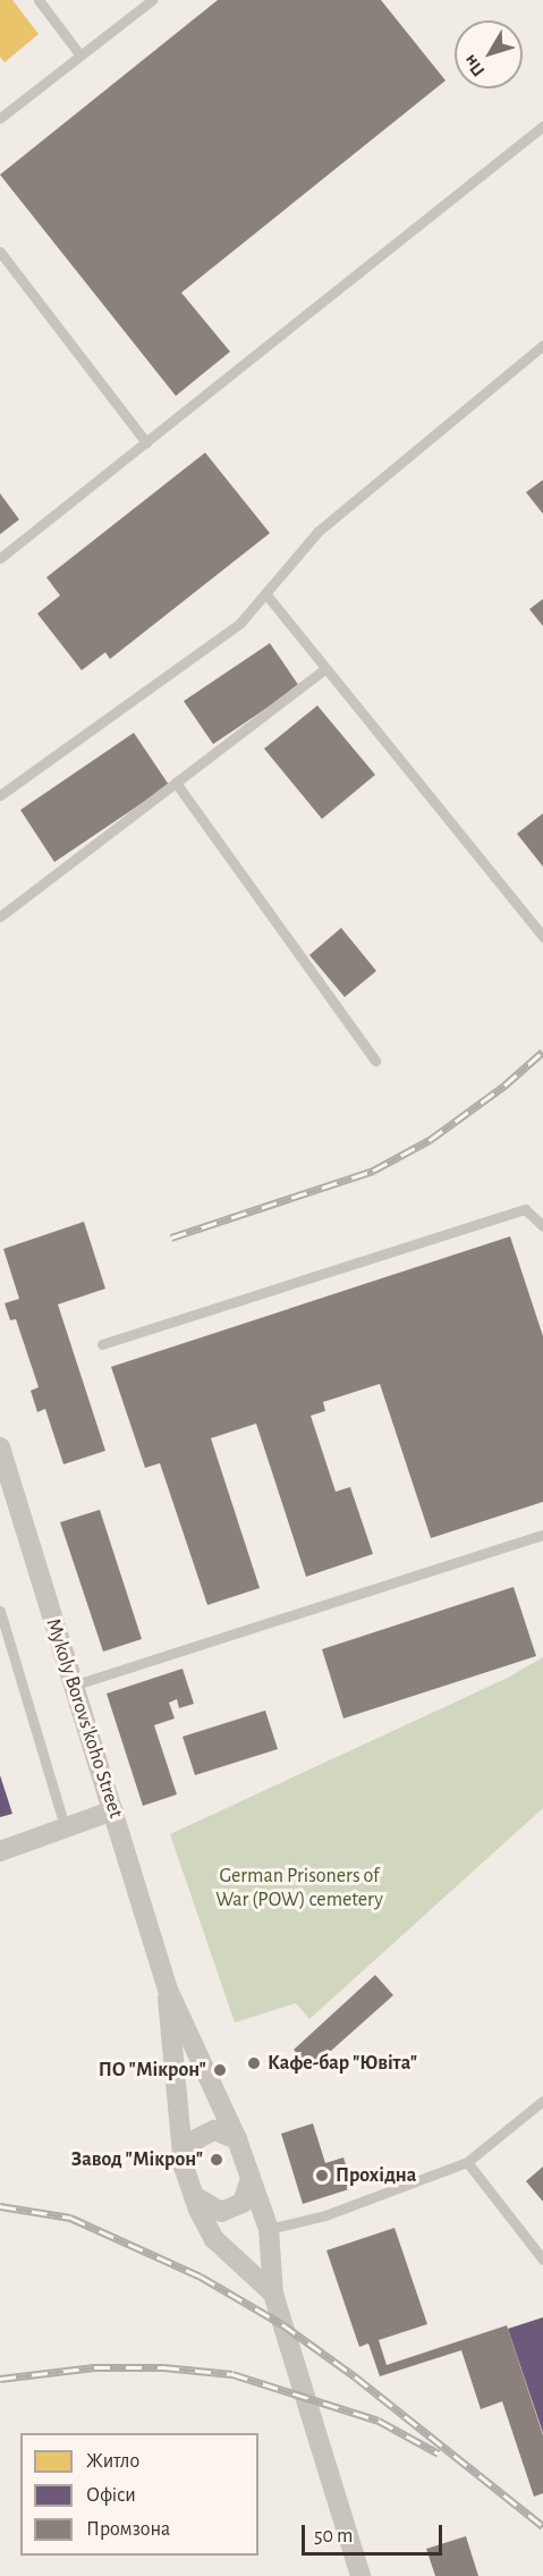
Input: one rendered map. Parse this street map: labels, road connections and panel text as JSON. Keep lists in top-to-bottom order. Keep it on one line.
{"streets":{"street":["Mykoly Borovs'koho Street"]},"parks":["German Prisoners of War (POW) cemetery"],"places":["Кафе-бар \"Ювіта\"","ПО \"Мікрон\"","Завод \"Мікрон\"","Прохідна"],"legend":["Житло","Офіси","Промзона"],"scale_bar":"50 m","north":"bottom left"}
